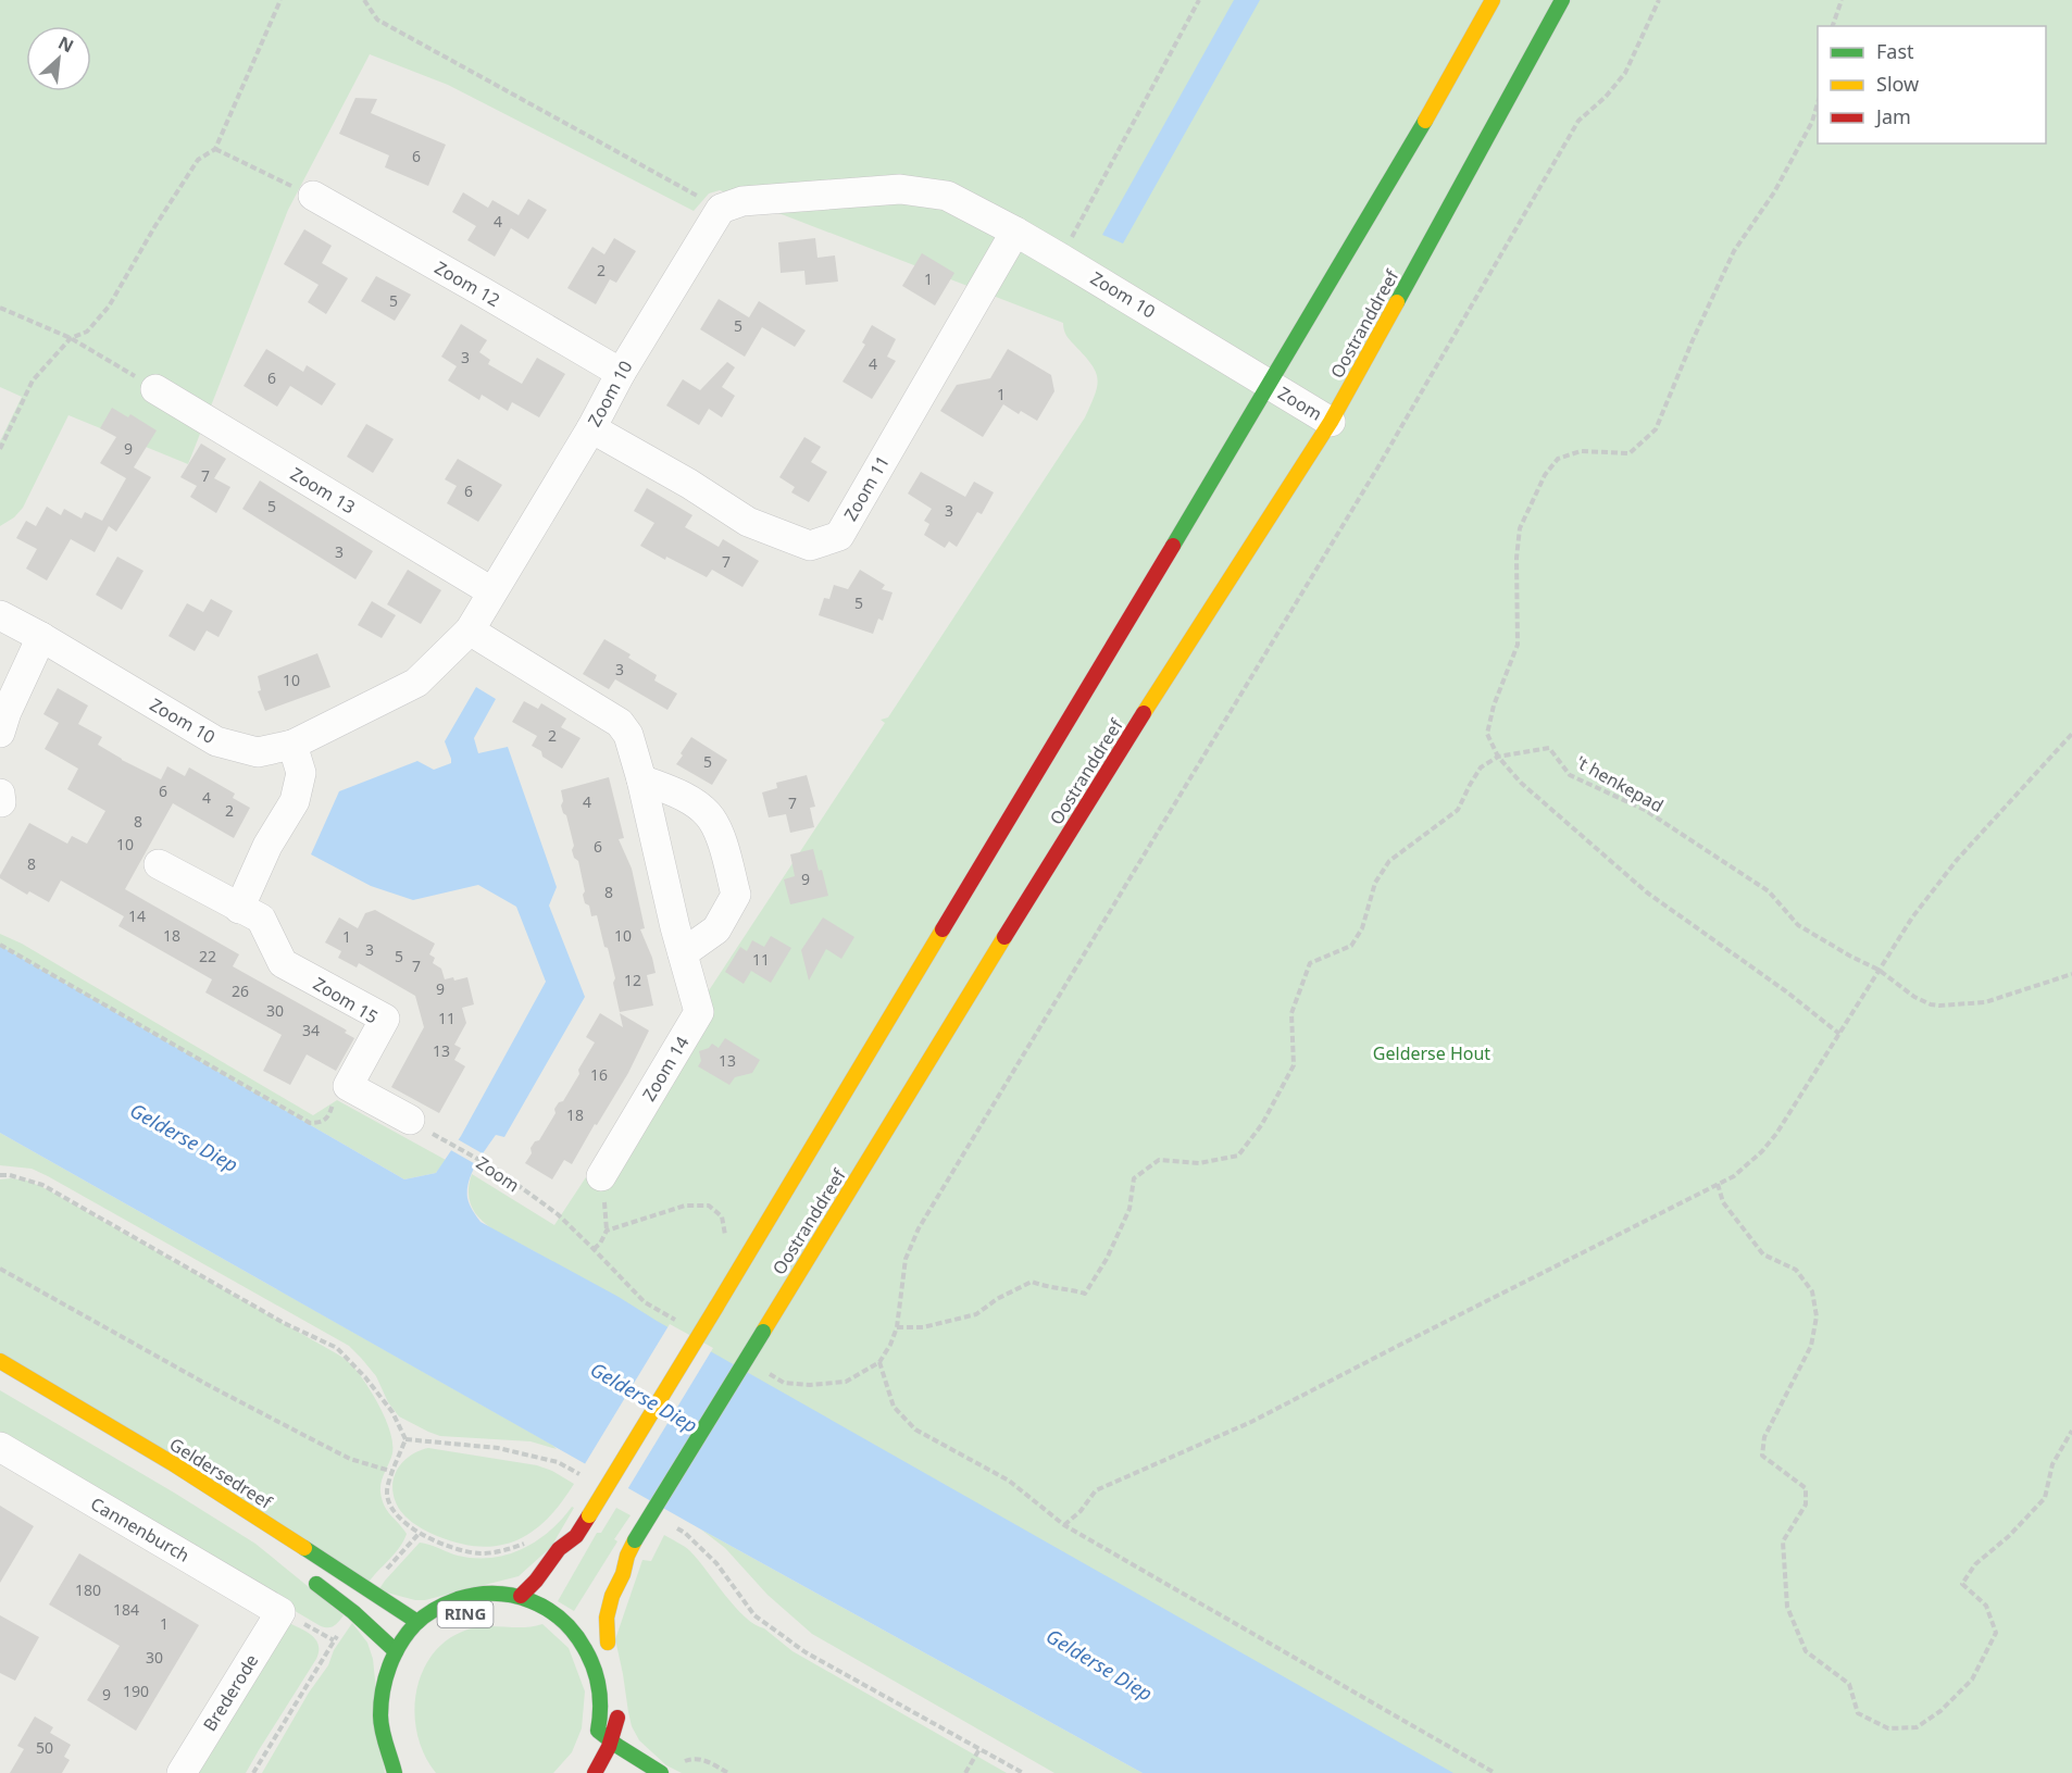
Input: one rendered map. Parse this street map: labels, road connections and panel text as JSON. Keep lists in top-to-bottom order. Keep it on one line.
{"streets":{"main road":["Oostranddreef","Geldersedreef","RING"],"street":["Zoom 12","Zoom 10","Zoom","Zoom 11","Zoom 13","Zoom 15","Zoom 14","Cannenburch","Brederode"],"path":["'t henkepad"]},"crossings":[["Zoom 12","Zoom 10"],["Zoom 10","Oostranddreef"],["Zoom 10","Zoom"],["Zoom 10","Zoom 11"],["Zoom 10","Zoom 13"],["Zoom 10","Zoom 14"],["Oostranddreef","Zoom"],["Oostranddreef","RING"],["Geldersedreef","RING"],["Cannenburch","Brederode"]],"water":["Gelderse Diep"],"parks":["Gelderse Hout"],"house_numbers":["6","4","2","1","5","5","3","4","6","1","9","7","6","5","3","3","7","5","3","10","2","5","6","4","4","7","2","8","10","6","8","9","8","14","18","10","1","3","22","5","11","7","12","9","26","30","11","34","13","13","16","18","180","184","1","30","190","9","50"],"legend":["Fast","Slow","Jam"],"north":"top right"}
